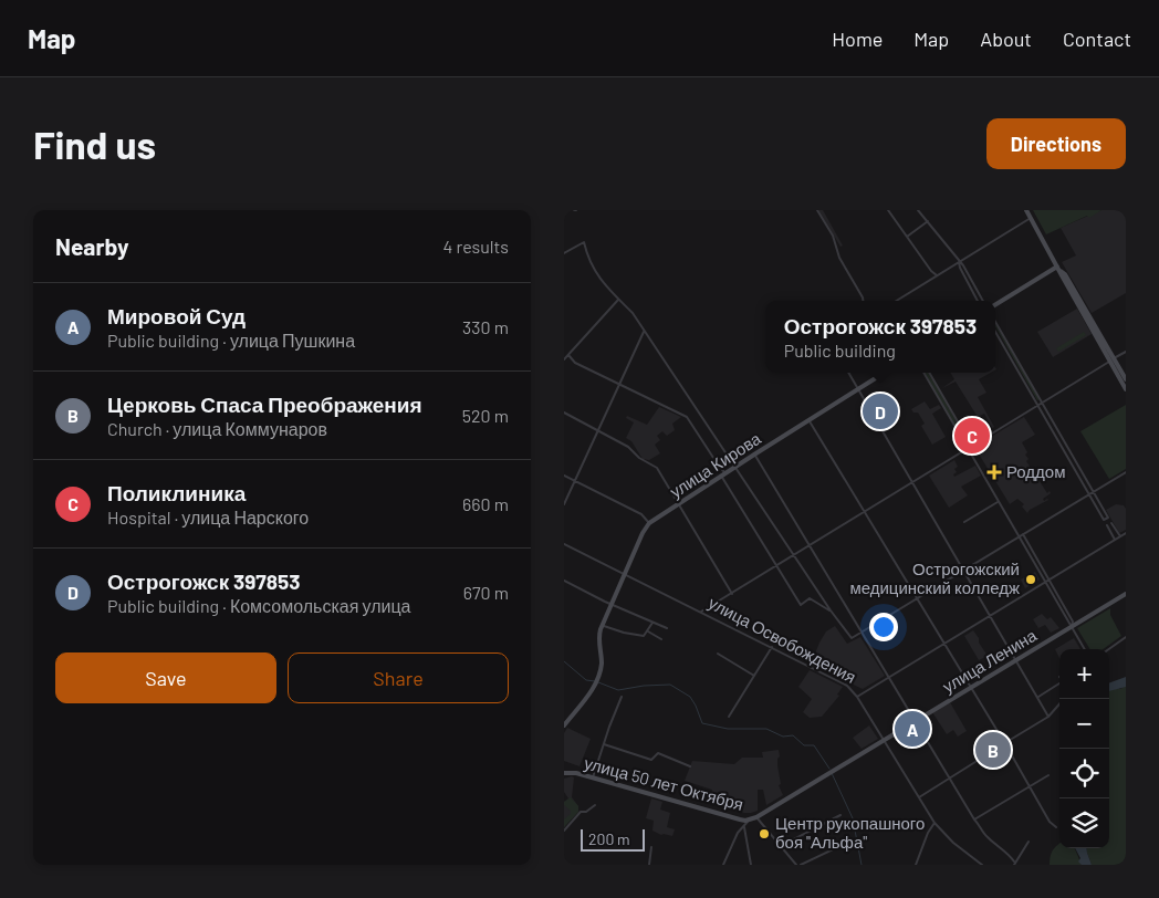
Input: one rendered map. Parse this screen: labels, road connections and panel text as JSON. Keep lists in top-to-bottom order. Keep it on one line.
{"streets":{"main road":["улица Кирова","улица Ленина","улица 50 лет Октября"],"street":["улица Освобождения"]},"crossings":[["улица Кирова","улица Освобождения"],["улица Освобождения","улица Ленина"],["улица Ленина","улица 50 лет Октября"]],"places":{"health":["Роддом"],"other":["Острогожский медицинский колледж","Центр рукопашного боя \"Альфа\""]},"scale_bar":"200 m","page":{"header":"Map","nav":["Home","Map","About","Contact"],"buttons":["Directions",["Save","Share"]],"title":"Find us","heading":["Nearby","4 results"],"list":[{"mark":"A","name":"Мировой Суд","note":"Public building · улица Пушкина","value":"330 m"},{"mark":"B","name":"Церковь Спаса Преображения","note":"Church · улица Коммунаров","value":"520 m"},{"mark":"C","name":"Поликлиника","note":"Hospital · улица Нарского","value":"660 m"},{"mark":"D","name":"Острогожск 397853","note":"Public building · Комсомольская улица","value":"670 m"}],"popup":["Острогожск 397853","Public building"],"pins":["D","C","A","B"],"map_buttons":["+","−"],"scale":"200 m"}}
